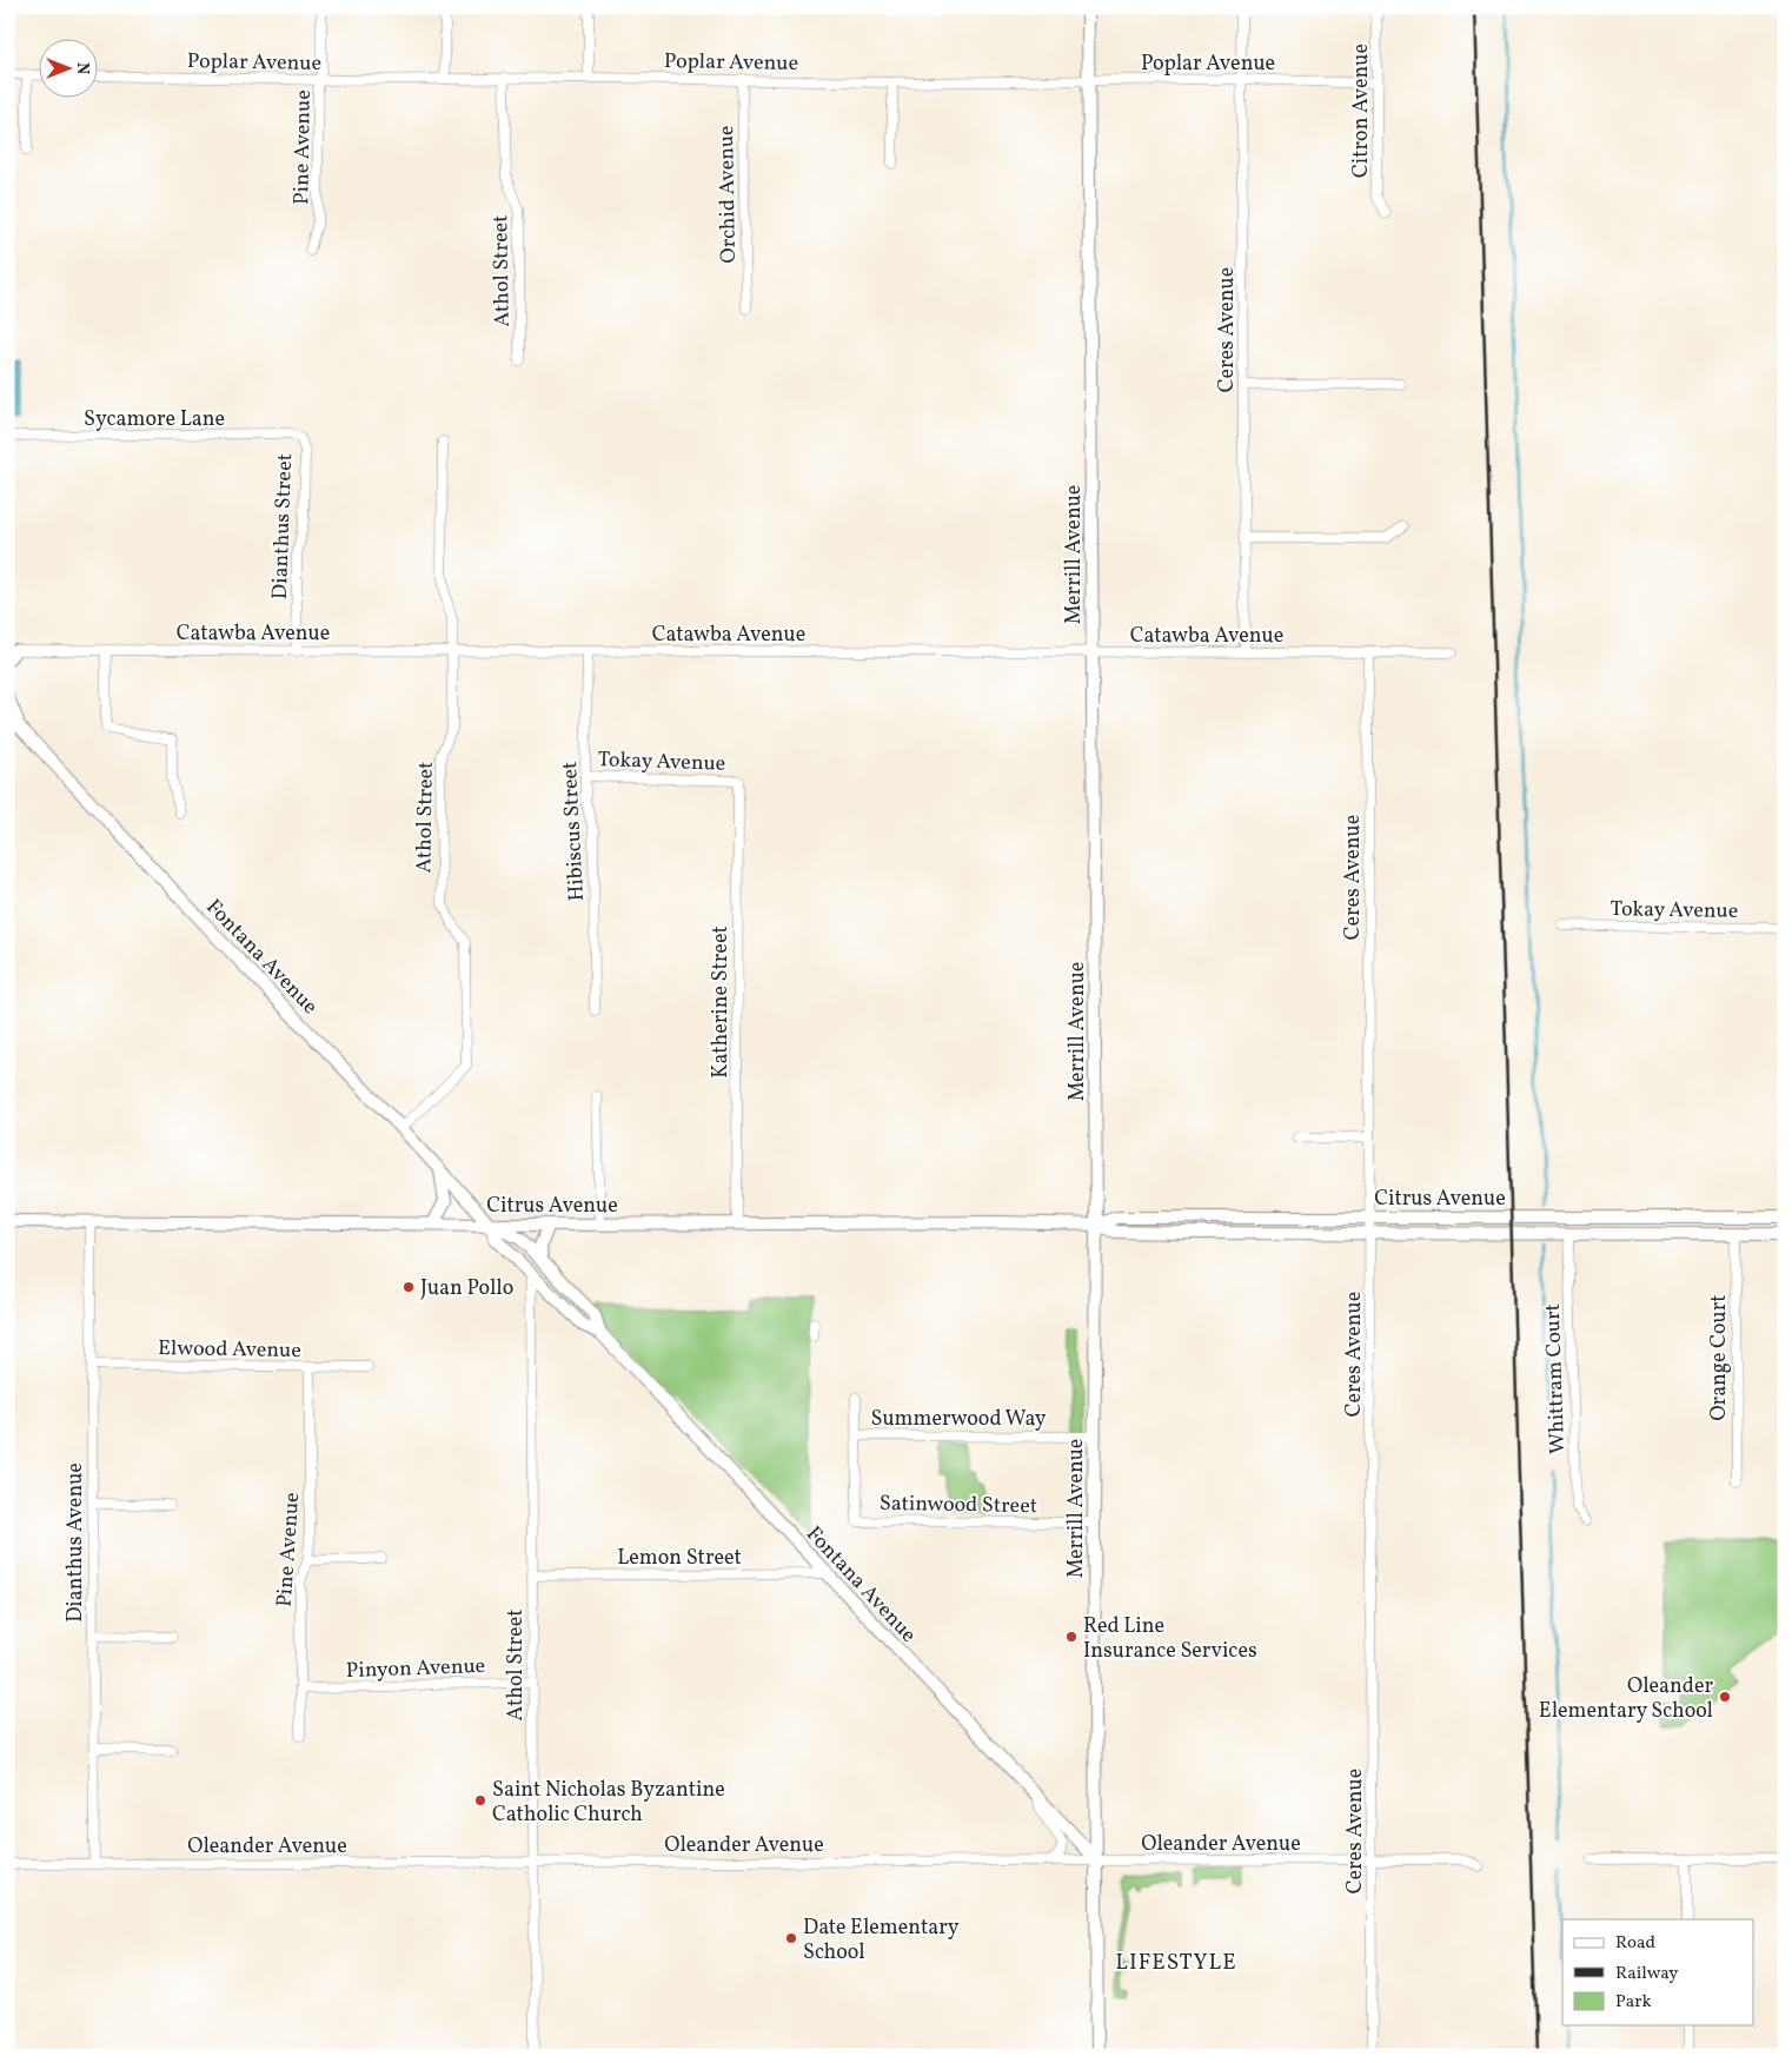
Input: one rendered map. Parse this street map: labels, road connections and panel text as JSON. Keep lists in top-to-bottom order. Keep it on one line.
{"streets":{"main road":["Merrill Avenue","Fontana Avenue","Citrus Avenue"],"street":["Poplar Avenue","Citron Avenue","Pine Avenue","Orchid Avenue","Athol Street","Ceres Avenue","Sycamore Lane","Dianthus Street","Catawba Avenue","Tokay Avenue","Hibiscus Street","Katherine Street","Elwood Avenue","Orange Court","Whittram Court","Summerwood Way","Satinwood Street","Dianthus Avenue","Lemon Street","Pinyon Avenue","Oleander Avenue"]},"crossings":[["Poplar Avenue","Citron Avenue"],["Poplar Avenue","Pine Avenue"],["Poplar Avenue","Orchid Avenue"],["Poplar Avenue","Athol Street"],["Poplar Avenue","Ceres Avenue"],["Poplar Avenue","Merrill Avenue"],["Pine Avenue","Elwood Avenue"],["Pine Avenue","Pinyon Avenue"],["Athol Street","Catawba Avenue"],["Athol Street","Fontana Avenue"],["Athol Street","Lemon Street"],["Athol Street","Pinyon Avenue"],["Athol Street","Oleander Avenue"],["Ceres Avenue","Catawba Avenue"],["Ceres Avenue","Citrus Avenue"],["Ceres Avenue","Oleander Avenue"],["Sycamore Lane","Dianthus Street"],["Dianthus Street","Catawba Avenue"],["Merrill Avenue","Catawba Avenue"],["Merrill Avenue","Fontana Avenue"],["Merrill Avenue","Citrus Avenue"],["Merrill Avenue","Summerwood Way"],["Merrill Avenue","Satinwood Street"],["Merrill Avenue","Oleander Avenue"],["Catawba Avenue","Hibiscus Street"],["Tokay Avenue","Hibiscus Street"],["Tokay Avenue","Katherine Street"],["Fontana Avenue","Citrus Avenue"],["Fontana Avenue","Lemon Street"],["Fontana Avenue","Oleander Avenue"],["Katherine Street","Citrus Avenue"],["Citrus Avenue","Orange Court"],["Citrus Avenue","Whittram Court"],["Citrus Avenue","Dianthus Avenue"],["Elwood Avenue","Dianthus Avenue"],["Summerwood Way","Satinwood Street"],["Dianthus Avenue","Oleander Avenue"]],"districts":["LIFESTYLE"],"places":["Juan Pollo","Red Line Insurance Services","Oleander Elementary School","Saint Nicholas Byzantine Catholic Church","Date Elementary School"],"legend":["Road","Railway","Park"],"north":"right"}
